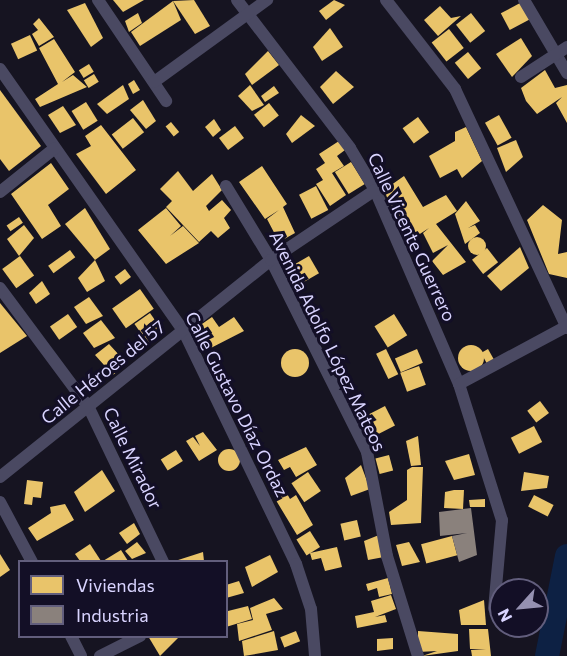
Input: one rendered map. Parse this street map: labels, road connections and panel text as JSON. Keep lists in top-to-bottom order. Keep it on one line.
{"streets":{"street":["Calle Vicente Guerrero","Avenida Adolfo López Mateos","Calle Héroes del 57","Calle Gustavo Díaz Ordaz","Calle Mirador"]},"crossings":[["Calle Vicente Guerrero","Calle Héroes del 57"],["Avenida Adolfo López Mateos","Calle Héroes del 57"],["Calle Héroes del 57","Calle Gustavo Díaz Ordaz"],["Calle Héroes del 57","Calle Mirador"]],"legend":["Viviendas","Industria"],"north":"bottom left"}
